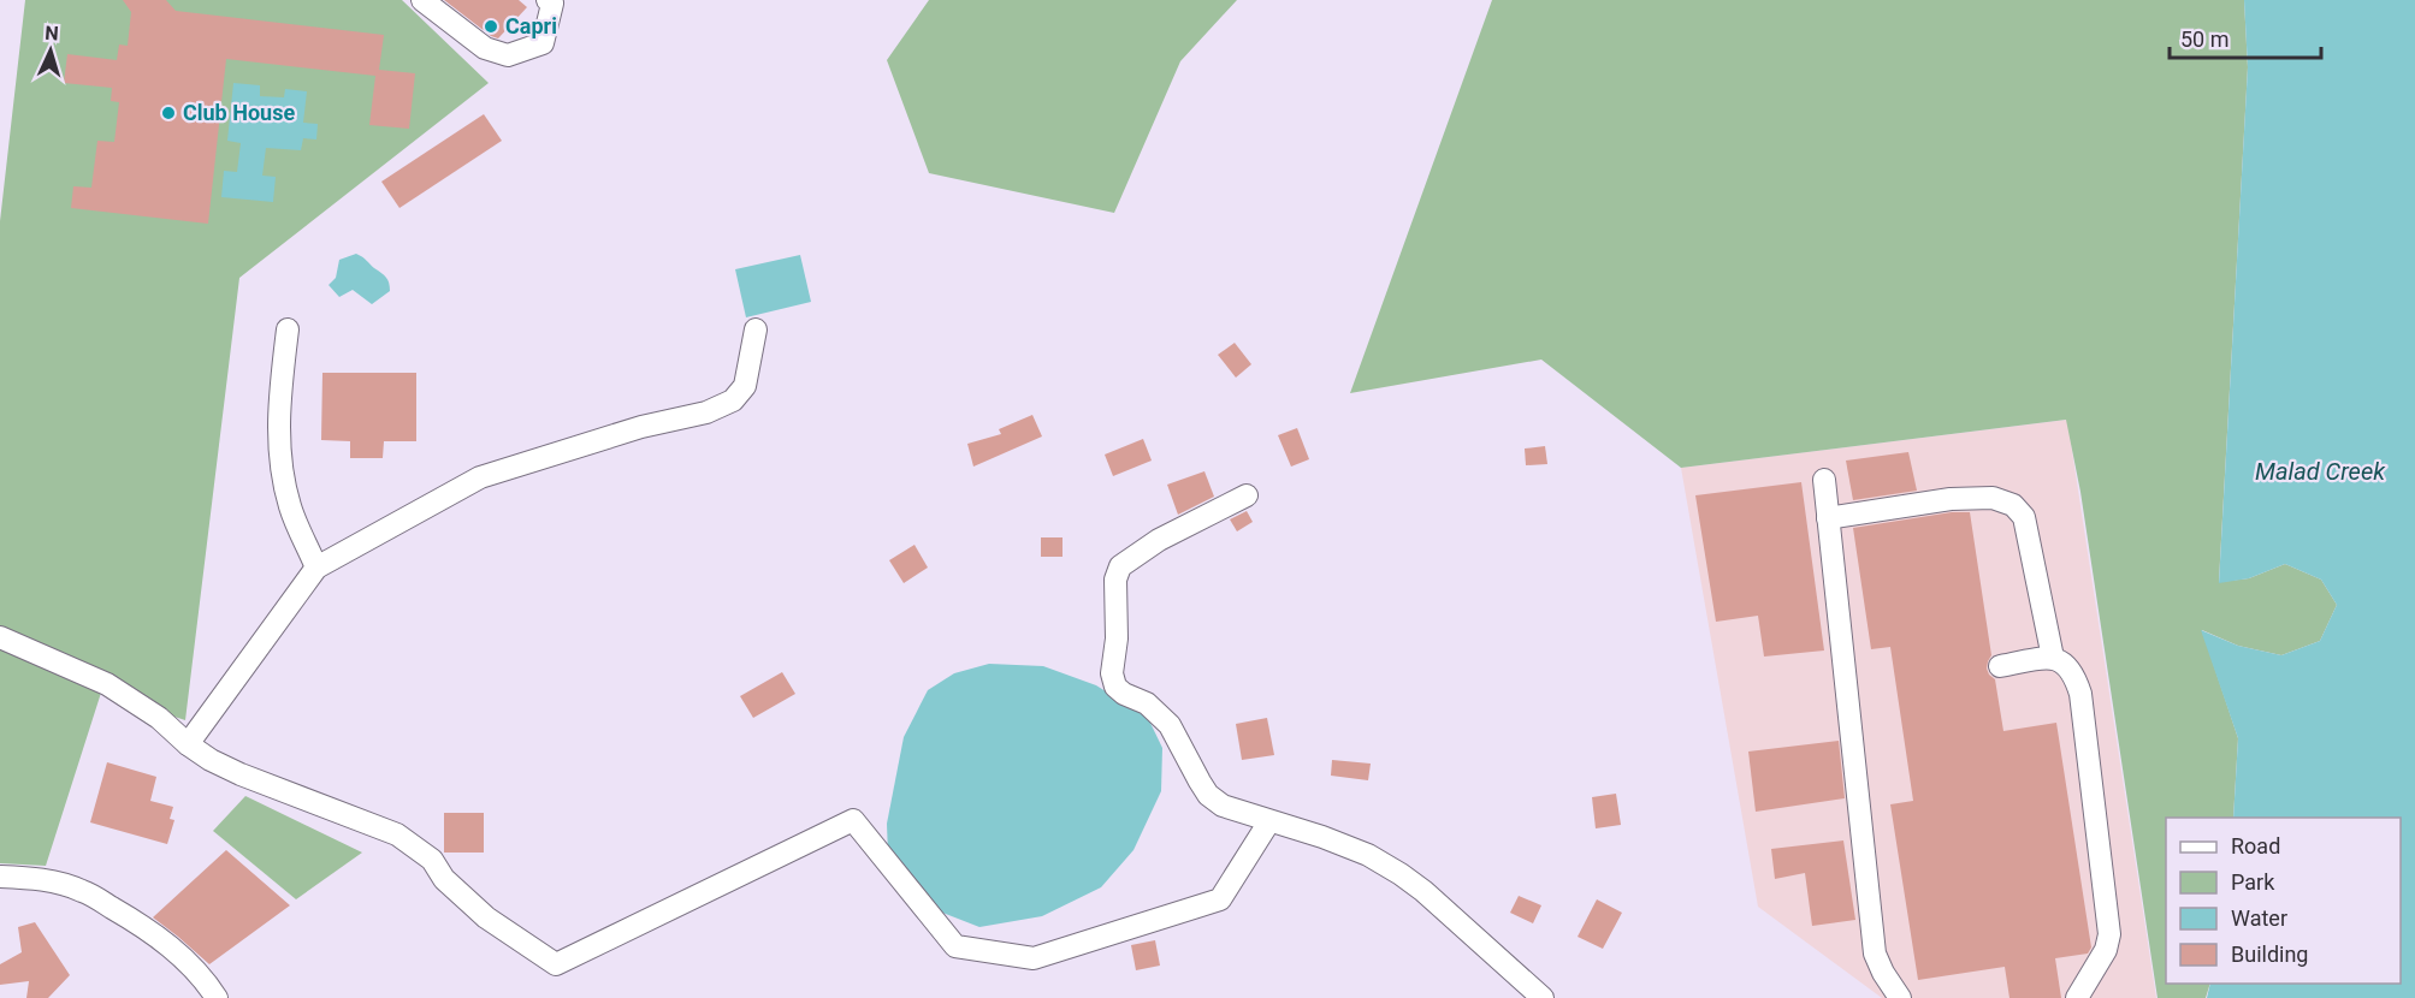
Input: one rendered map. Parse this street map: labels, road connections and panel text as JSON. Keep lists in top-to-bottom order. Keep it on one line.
{"water":["Malad Creek"],"places":["Capri","Club House"],"legend":["Road","Park","Water","Building"],"scale_bar":"50 m","north":"top"}
